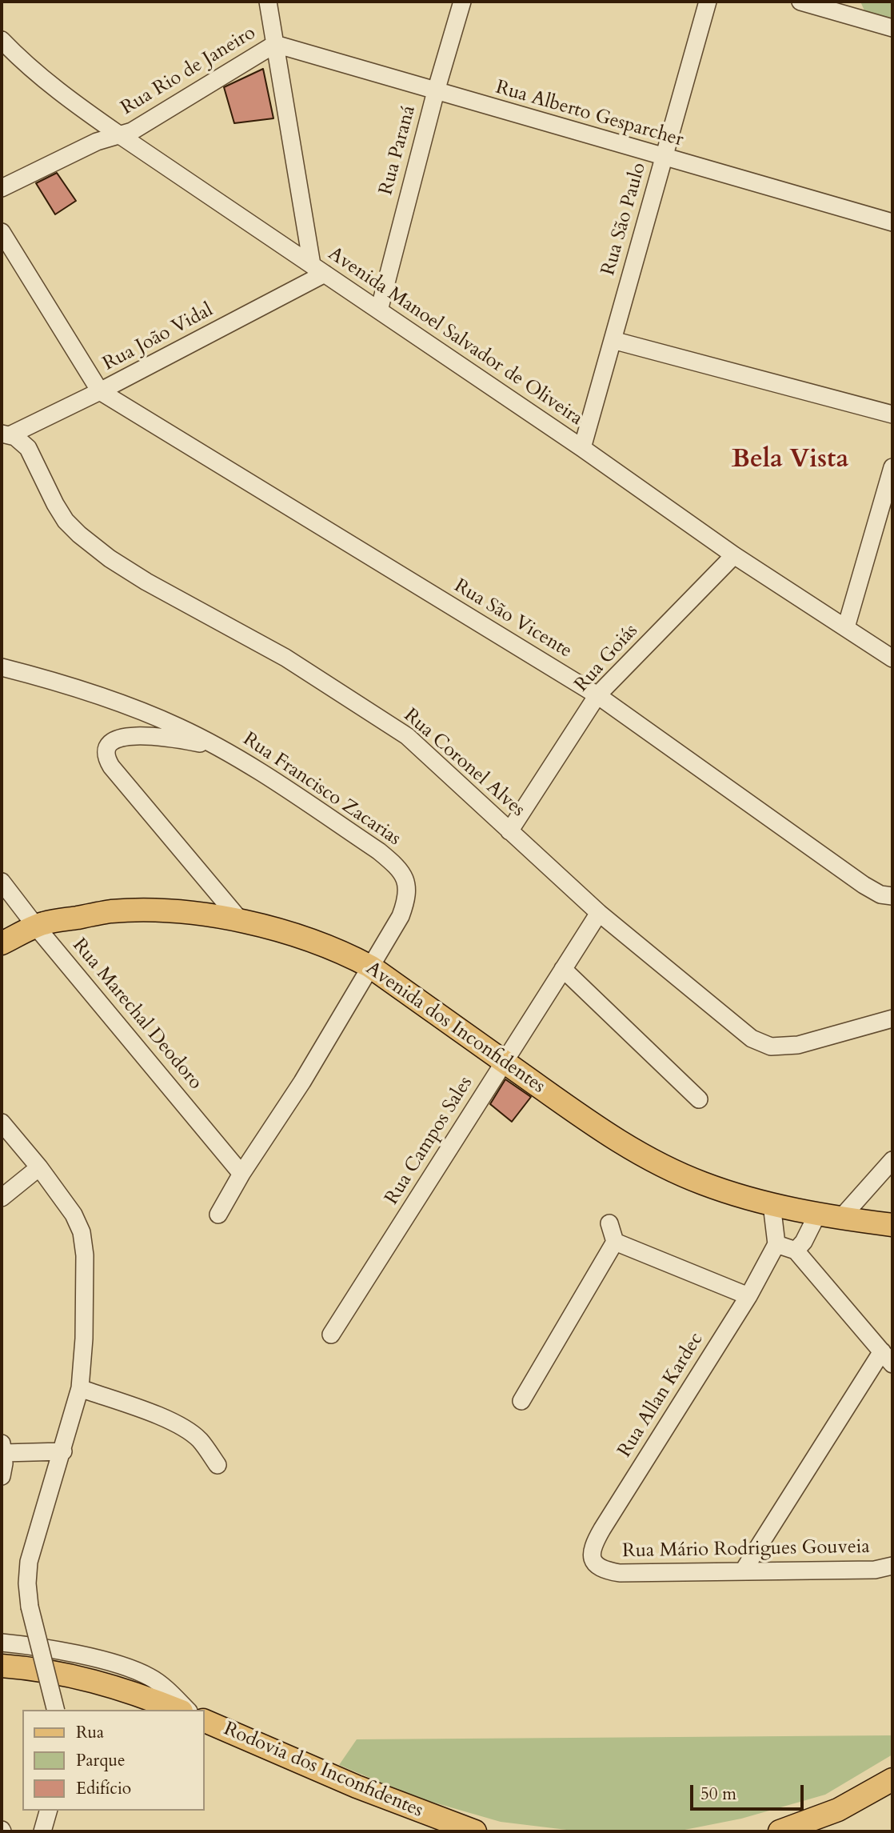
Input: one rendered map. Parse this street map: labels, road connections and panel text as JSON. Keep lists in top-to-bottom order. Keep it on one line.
{"streets":{"main road":["Avenida dos Inconfidentes","Rodovia dos Inconfidentes"],"street":["Rua Rio de Janeiro","Rua Alberto Gesparcher","Rua Paraná","Rua São Paulo","Avenida Manoel Salvador de Oliveira","Rua João Vidal","Rua São Vicente","Rua Goiás","Rua Coronel Alves","Rua Francisco Zacarias","Rua Marechal Deodoro","Rua Campos Sales","Rua Allan Kardec","Rua Mário Rodrigues Gouveia"]},"crossings":[["Rua Rio de Janeiro","Rua Alberto Gesparcher"],["Rua Rio de Janeiro","Avenida Manoel Salvador de Oliveira"],["Rua Alberto Gesparcher","Rua Paraná"],["Rua Alberto Gesparcher","Rua São Paulo"],["Rua Paraná","Avenida Manoel Salvador de Oliveira"],["Rua São Paulo","Avenida Manoel Salvador de Oliveira"],["Avenida Manoel Salvador de Oliveira","Rua João Vidal"],["Avenida Manoel Salvador de Oliveira","Rua Goiás"],["Rua João Vidal","Rua São Vicente"],["Rua João Vidal","Rua Coronel Alves"],["Rua São Vicente","Rua Goiás"],["Rua Goiás","Rua Coronel Alves"],["Rua Coronel Alves","Rua Campos Sales"],["Rua Francisco Zacarias","Rua Marechal Deodoro"],["Rua Francisco Zacarias","Avenida dos Inconfidentes"],["Rua Marechal Deodoro","Avenida dos Inconfidentes"],["Avenida dos Inconfidentes","Rua Campos Sales"],["Rua Allan Kardec","Rua Mário Rodrigues Gouveia"]],"districts":["Bela Vista"],"legend":["Rua","Parque","Edifício"],"scale_bar":"50 m"}
